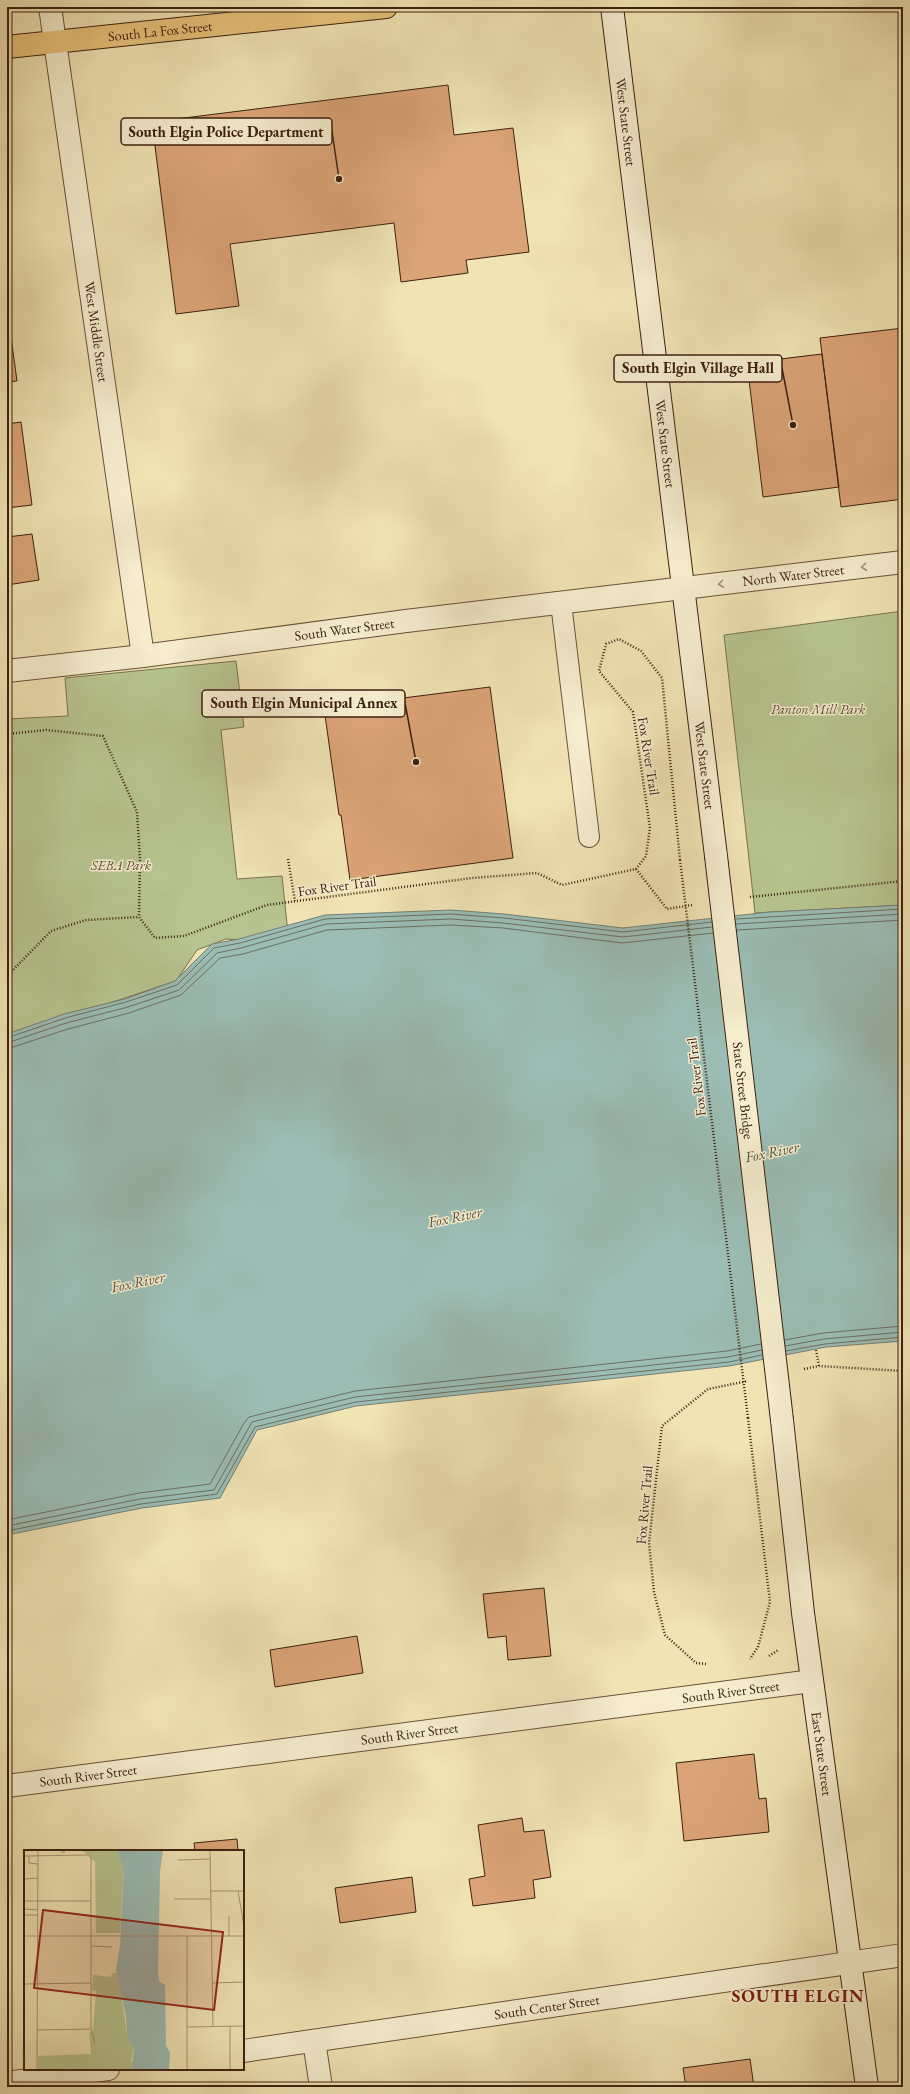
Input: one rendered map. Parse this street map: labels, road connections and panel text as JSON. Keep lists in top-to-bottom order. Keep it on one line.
{"streets":{"main road":["South La Fox Street"],"street":["West State Street","West Middle Street","North Water Street","South Water Street","State Street Bridge","South River Street","East State Street","South Center Street"],"path":["Fox River Trail"]},"crossings":[["South La Fox Street","West Middle Street"],["West State Street","North Water Street"],["West State Street","South Water Street"],["West State Street","State Street Bridge"],["West Middle Street","South Water Street"],["North Water Street","South Water Street"],["State Street Bridge","East State Street"],["South River Street","East State Street"],["East State Street","South Center Street"]],"one_way":["North Water Street"],"districts":["SOUTH ELGIN"],"water":["Fox River"],"parks":["Panton Mill Park","SEBA Park"],"places":["South Elgin Police Department","South Elgin Village Hall","South Elgin Municipal Annex"]}
